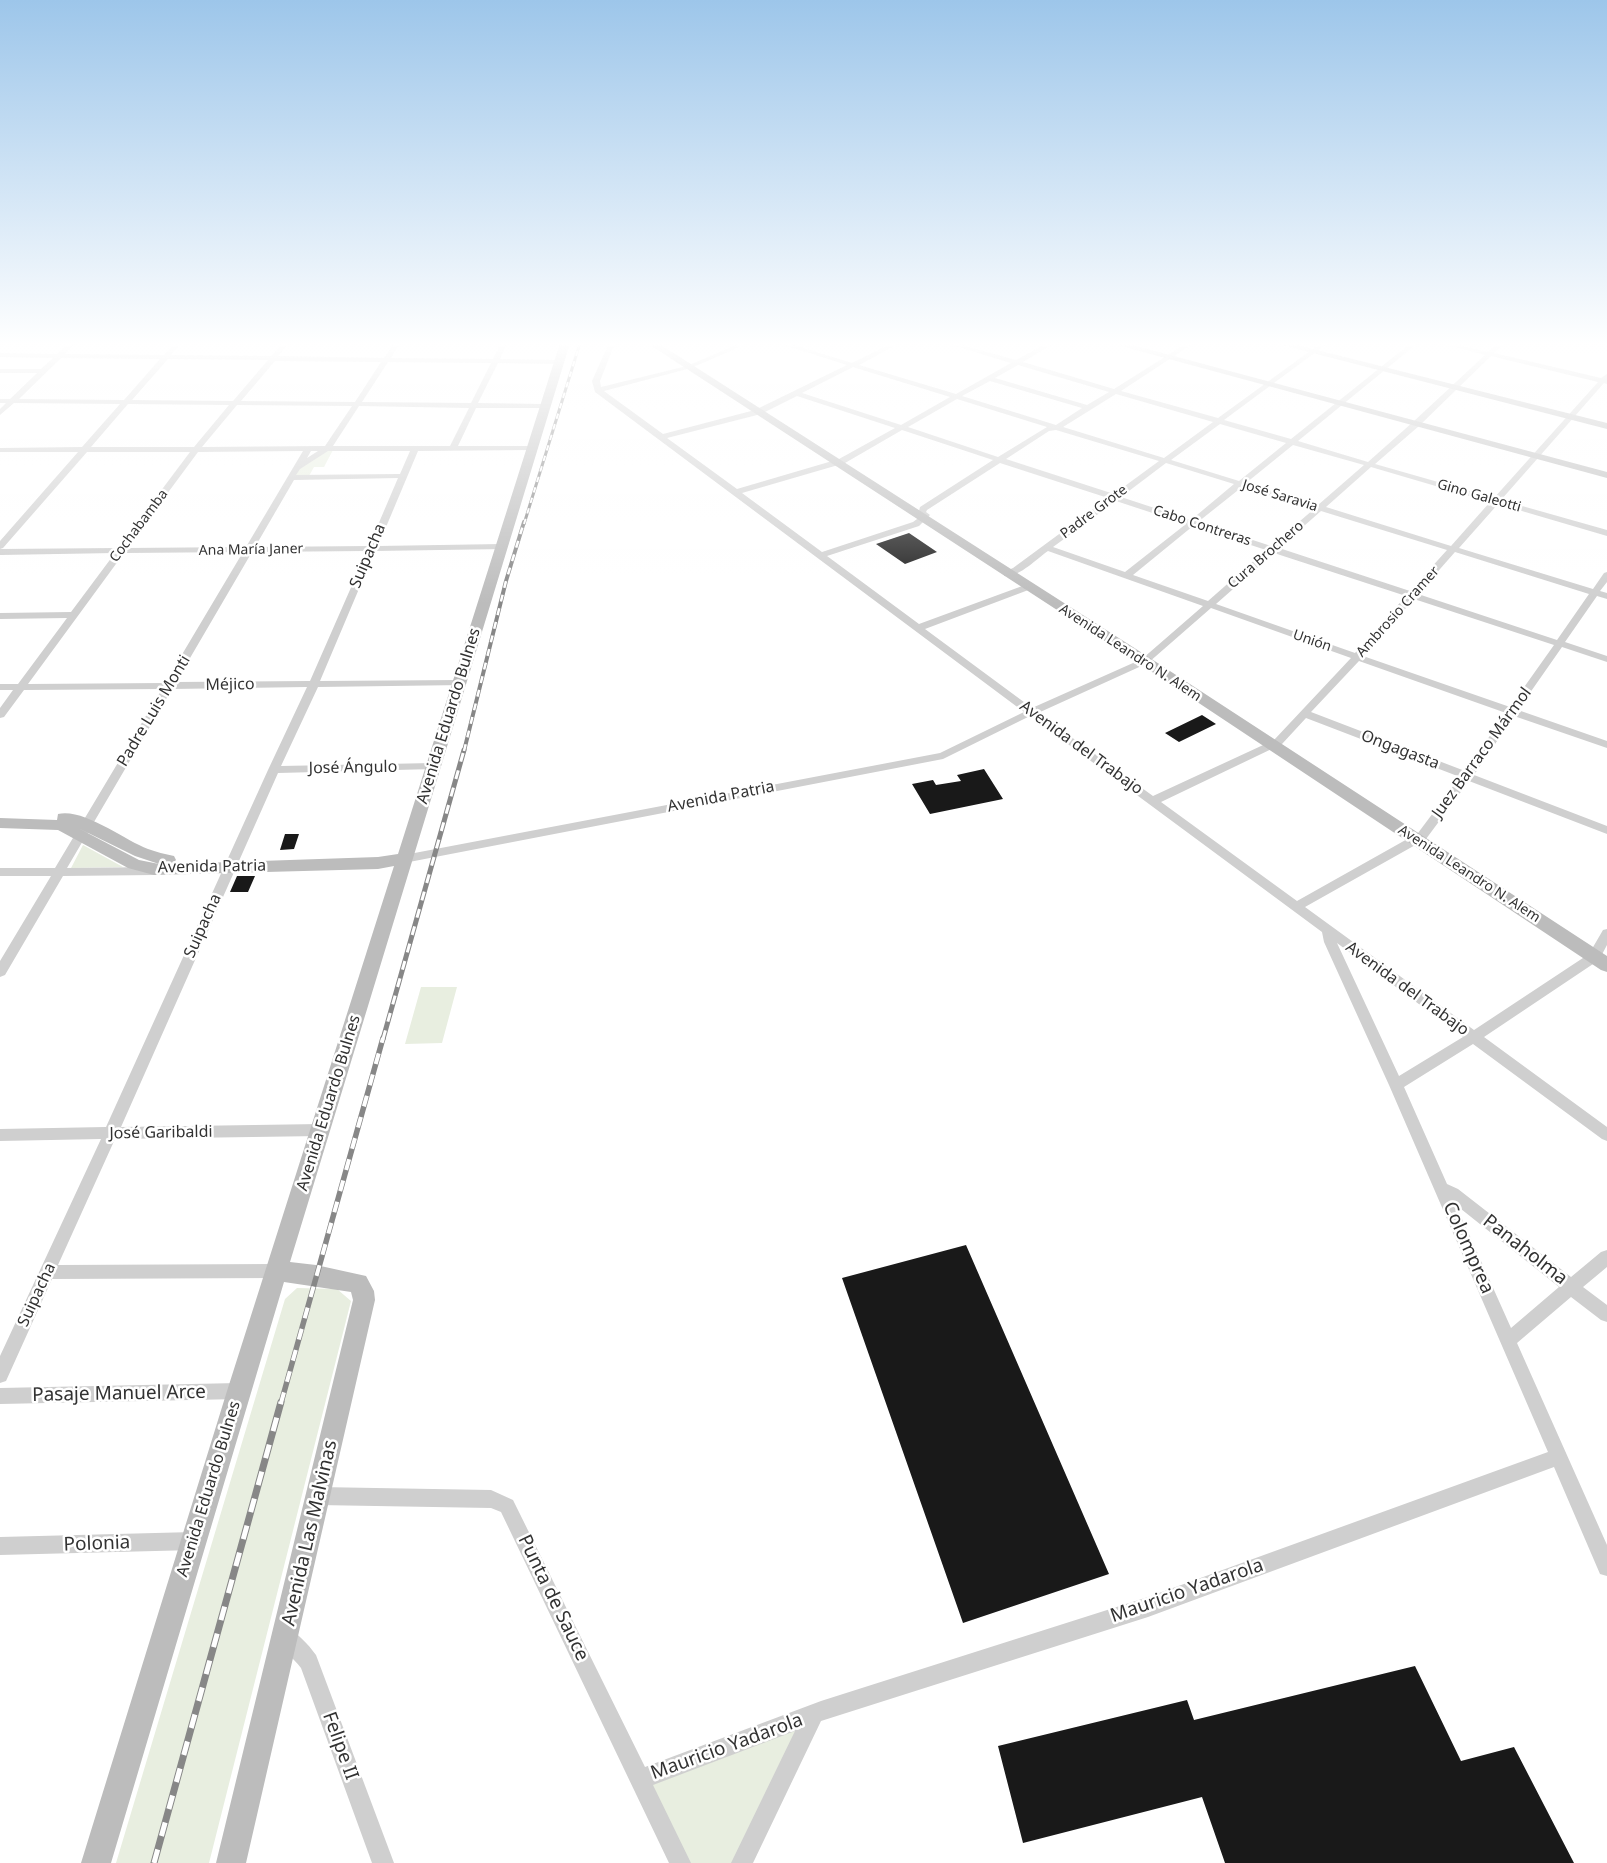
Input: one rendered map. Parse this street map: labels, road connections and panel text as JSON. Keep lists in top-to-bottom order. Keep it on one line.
{"streets":{"main road":["Avenida Leandro N. Alem","Avenida Eduardo Bulnes","Avenida Patria","Avenida Las Malvinas"],"street":["José Saravia","Gino Galeotti","Padre Grote","Cochabamba","Cabo Contreras","Ana María Janer","Cura Brochero","Suipacha","Ambrosio Cramer","Unión","Méjico","Padre Luis Monti","Avenida del Trabajo","Ongagasta","Juez Barraco Mármol","José Ángulo","José Garibaldi","Colomprea","Panaholma","Pasaje Manuel Arce","Polonia","Mauricio Yadarola","Punta de Sauce","Felipe II"]},"crossings":[["José Saravia","Padre Grote"],["José Saravia","Cura Brochero"],["José Saravia","Ambrosio Cramer"],["José Saravia","Juez Barraco Mármol"],["Gino Galeotti","Cura Brochero"],["Gino Galeotti","Ambrosio Cramer"],["Padre Grote","Cabo Contreras"],["Padre Grote","Unión"],["Padre Grote","Avenida Leandro N. Alem"],["Cochabamba","Ana María Janer"],["Cochabamba","Méjico"],["Cabo Contreras","Cura Brochero"],["Cabo Contreras","Ambrosio Cramer"],["Cabo Contreras","Juez Barraco Mármol"],["Ana María Janer","Suipacha"],["Ana María Janer","Padre Luis Monti"],["Ana María Janer","Avenida Eduardo Bulnes"],["Cura Brochero","Unión"],["Cura Brochero","Avenida Leandro N. Alem"],["Cura Brochero","Avenida del Trabajo"],["Cura Brochero","Avenida Patria"],["Suipacha","Méjico"],["Suipacha","José Ángulo"],["Suipacha","Avenida Patria"],["Suipacha","José Garibaldi"],["Ambrosio Cramer","Unión"],["Ambrosio Cramer","Avenida Leandro N. Alem"],["Ambrosio Cramer","Avenida del Trabajo"],["Ambrosio Cramer","Ongagasta"],["Unión","Juez Barraco Mármol"],["Avenida Leandro N. Alem","Juez Barraco Mármol"],["Méjico","Padre Luis Monti"],["Méjico","Avenida Eduardo Bulnes"],["Padre Luis Monti","Avenida Patria"],["Avenida Eduardo Bulnes","José Ángulo"],["Avenida Eduardo Bulnes","Avenida Patria"],["Avenida Eduardo Bulnes","José Garibaldi"],["Avenida Eduardo Bulnes","Pasaje Manuel Arce"],["Avenida Eduardo Bulnes","Avenida Las Malvinas"],["Avenida Eduardo Bulnes","Polonia"],["Avenida del Trabajo","Juez Barraco Mármol"],["Avenida del Trabajo","Avenida Patria"],["Avenida del Trabajo","Colomprea"],["Ongagasta","Juez Barraco Mármol"],["Colomprea","Panaholma"],["Colomprea","Mauricio Yadarola"],["Avenida Las Malvinas","Punta de Sauce"],["Avenida Las Malvinas","Felipe II"],["Mauricio Yadarola","Punta de Sauce"]]}
